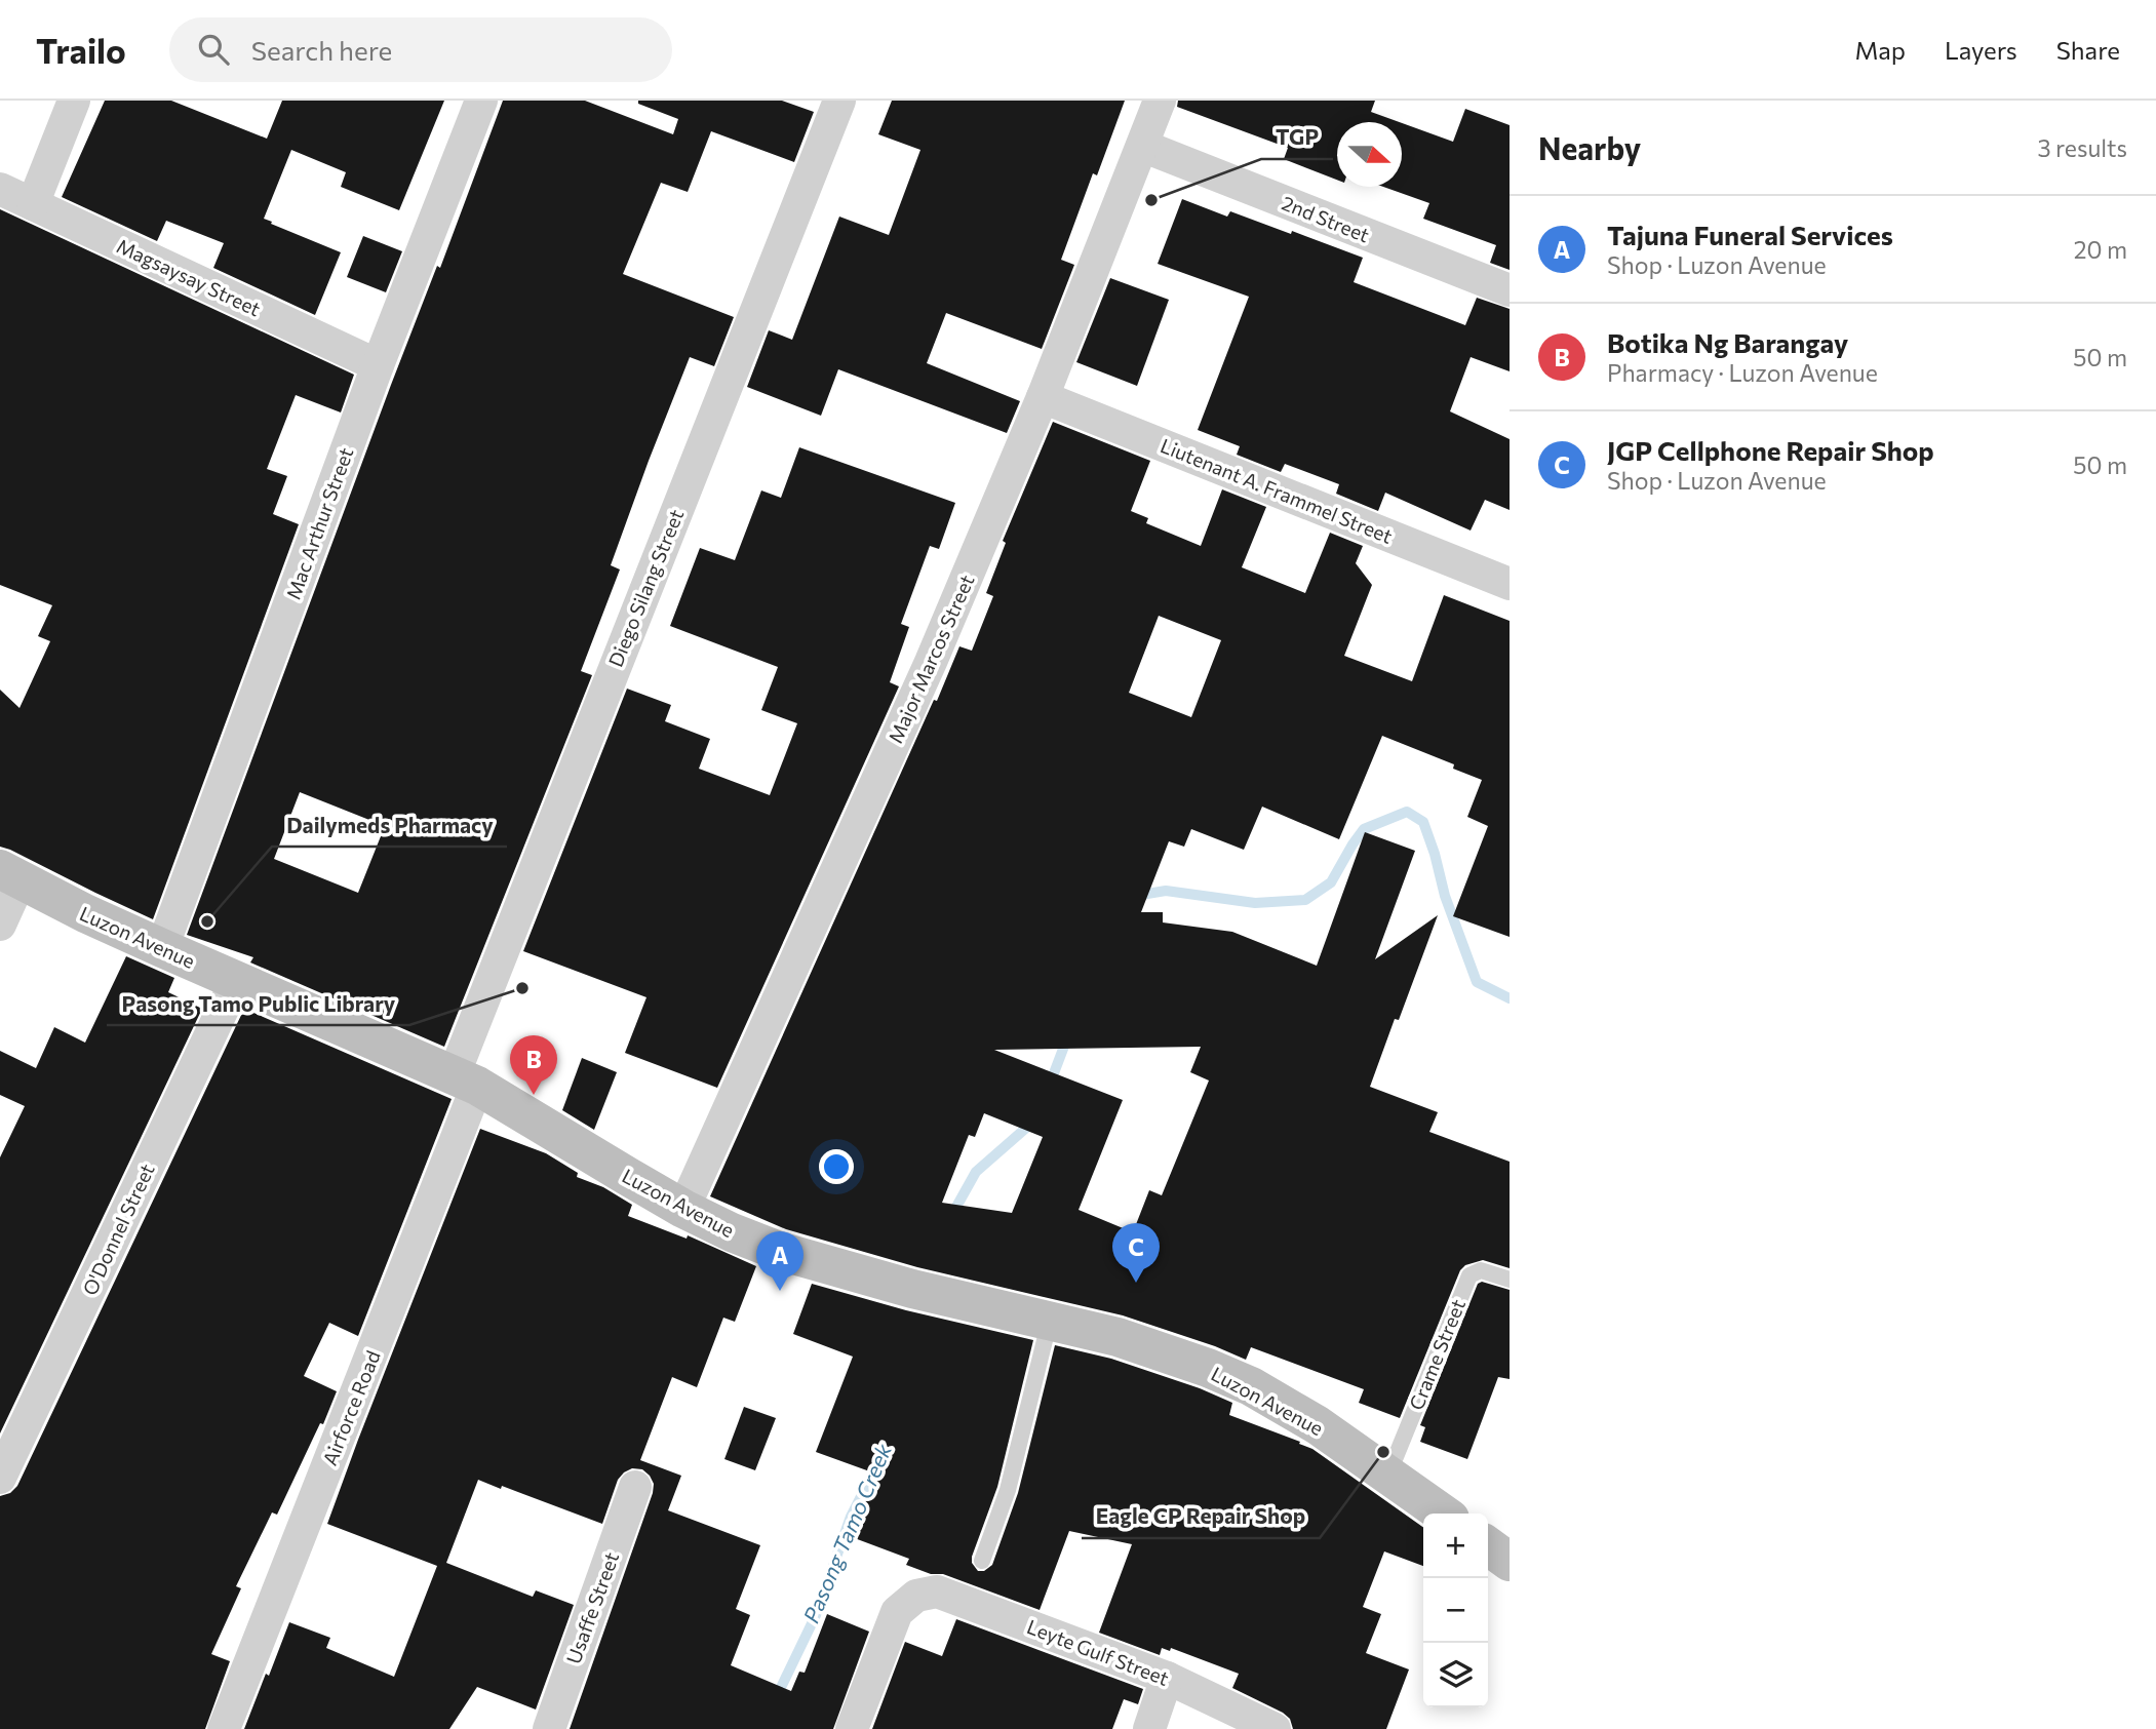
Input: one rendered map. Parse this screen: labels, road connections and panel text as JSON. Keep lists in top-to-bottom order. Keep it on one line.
{"streets":{"main road":["Luzon Avenue"],"street":["2nd Street","Magsaysay Street","Liutenant A. Frammel Street","Mac Arthur Street","Diego Silang Street","Major Marcos Street","O'Donnel Street","Airforce Road","Usaffe Street","Leyte Gulf Street"],"lane":["Crame Street"]},"crossings":[["2nd Street","Major Marcos Street"],["Magsaysay Street","Mac Arthur Street"],["Liutenant A. Frammel Street","Major Marcos Street"],["Mac Arthur Street","Luzon Avenue"],["Diego Silang Street","Luzon Avenue"],["Diego Silang Street","Airforce Road"],["Major Marcos Street","Luzon Avenue"],["Luzon Avenue","O'Donnel Street"],["Luzon Avenue","Crame Street"],["Luzon Avenue","Airforce Road"]],"water":["Pasong Tamo Creek"],"places":["TGP","Dailymeds Pharmacy","Pasong Tamo Public Library","Eagle CP Repair Shop"],"north":"right","page":{"header":"Trailo","search":"Search here","nav":["Map","Layers","Share"],"heading":["Nearby","3 results"],"list":[{"mark":"A","name":"Tajuna Funeral Services","note":"Shop · Luzon Avenue","value":"20 m"},{"mark":"B","name":"Botika Ng Barangay","note":"Pharmacy · Luzon Avenue","value":"50 m"},{"mark":"C","name":"JGP Cellphone Repair Shop","note":"Shop · Luzon Avenue","value":"50 m"}],"pins":["B","C","A"],"map_buttons":["+","−"]}}
